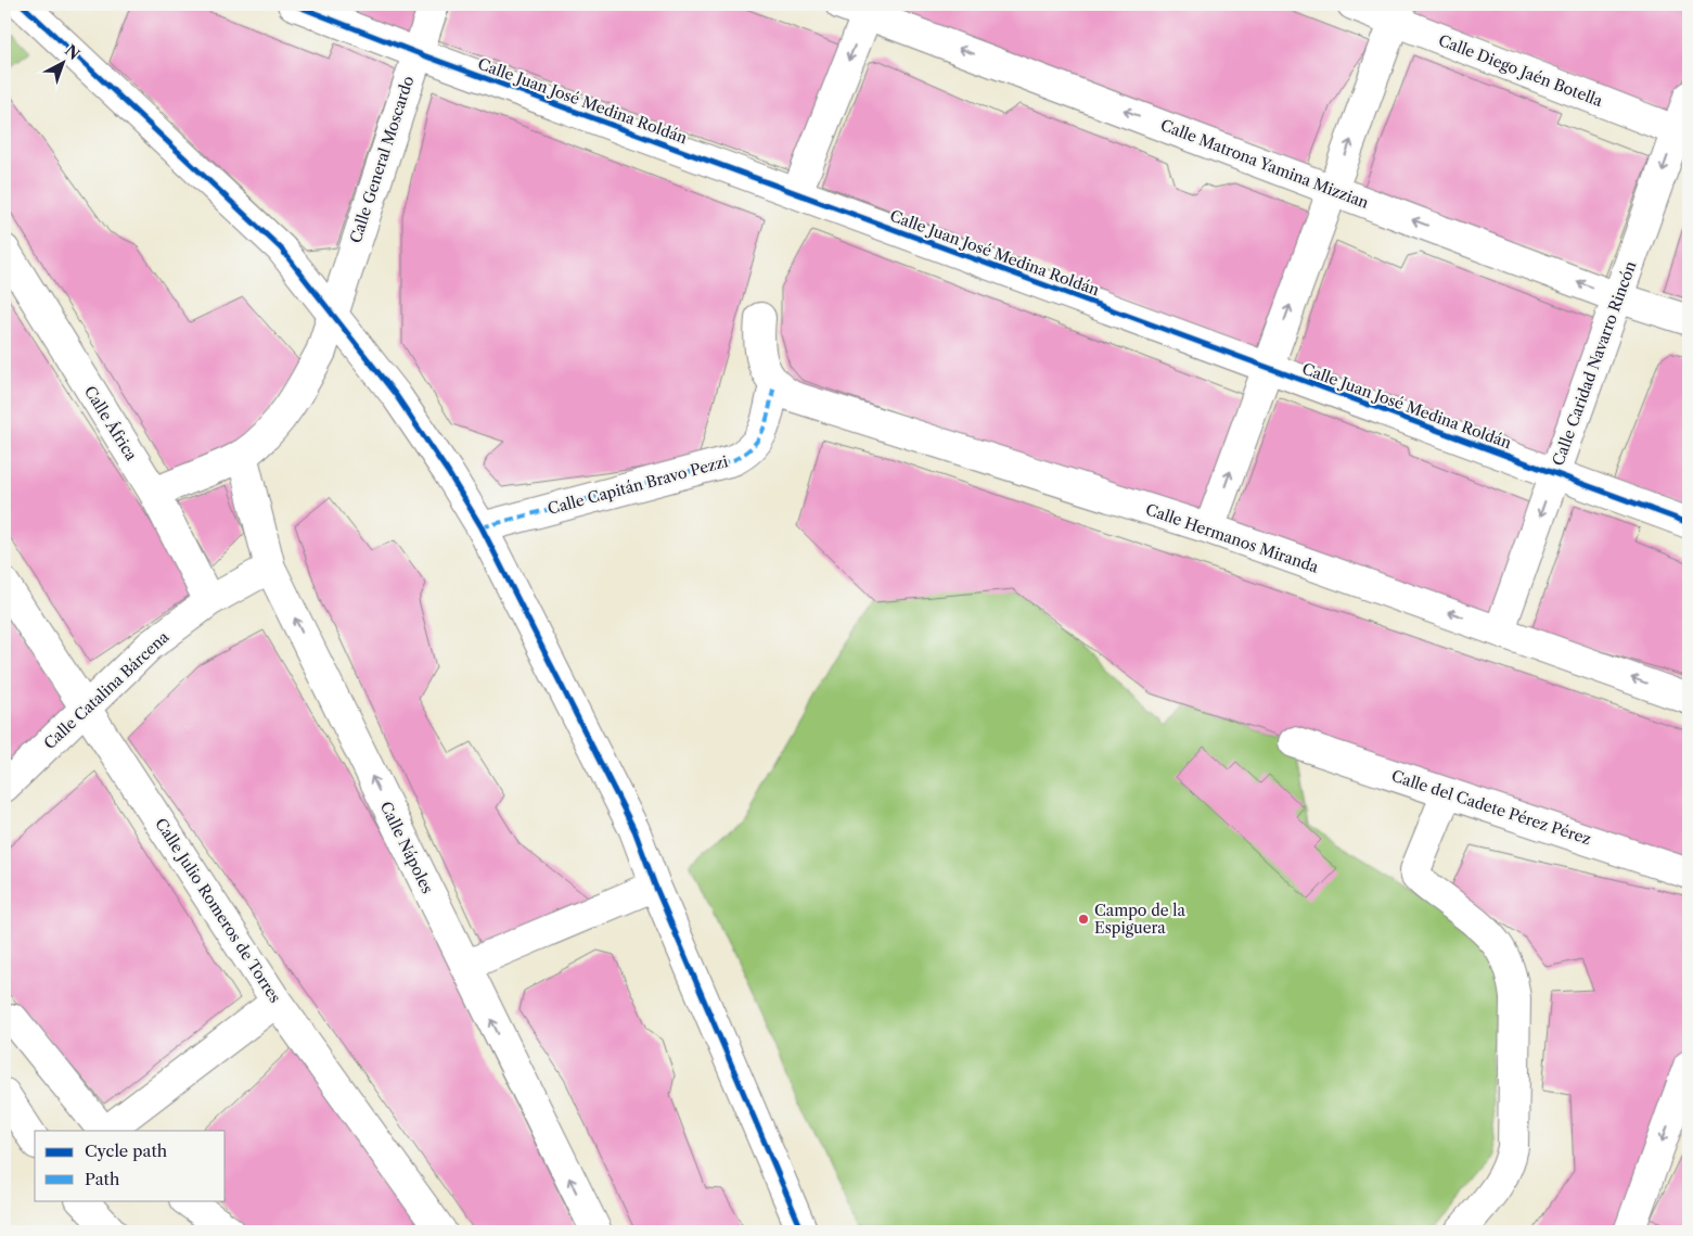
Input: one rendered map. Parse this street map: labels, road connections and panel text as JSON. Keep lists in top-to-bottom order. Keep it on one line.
{"streets":{"street":["Calle Diego Jaén Botella","Calle Juan José Medina Roldán","Calle General Moscardo","Calle Matrona Yamina Mizzian","Calle Caridad Navarro Rincón","Calle África","Calle Capitán Bravo Pezzi","Calle Hermanos Miranda","Calle Catalina Bárcena","Calle del Cadete Pérez Pérez","Calle Nápoles","Calle Julio Romeros de Torres"]},"crossings":[["Calle Diego Jaén Botella","Calle Caridad Navarro Rincón"],["Calle Juan José Medina Roldán","Calle General Moscardo"],["Calle Juan José Medina Roldán","Calle Caridad Navarro Rincón"],["Calle Matrona Yamina Mizzian","Calle Caridad Navarro Rincón"],["Calle Caridad Navarro Rincón","Calle Hermanos Miranda"],["Calle África","Calle Catalina Bárcena"],["Calle Capitán Bravo Pezzi","Calle Hermanos Miranda"],["Calle Catalina Bárcena","Calle Nápoles"],["Calle Catalina Bárcena","Calle Julio Romeros de Torres"]],"one_way":["Calle Matrona Yamina Mizzian","Calle Caridad Navarro Rincón","Calle Hermanos Miranda"],"places":["Campo de la Espiguera"],"legend":["Cycle path","Path"],"north":"top right"}
